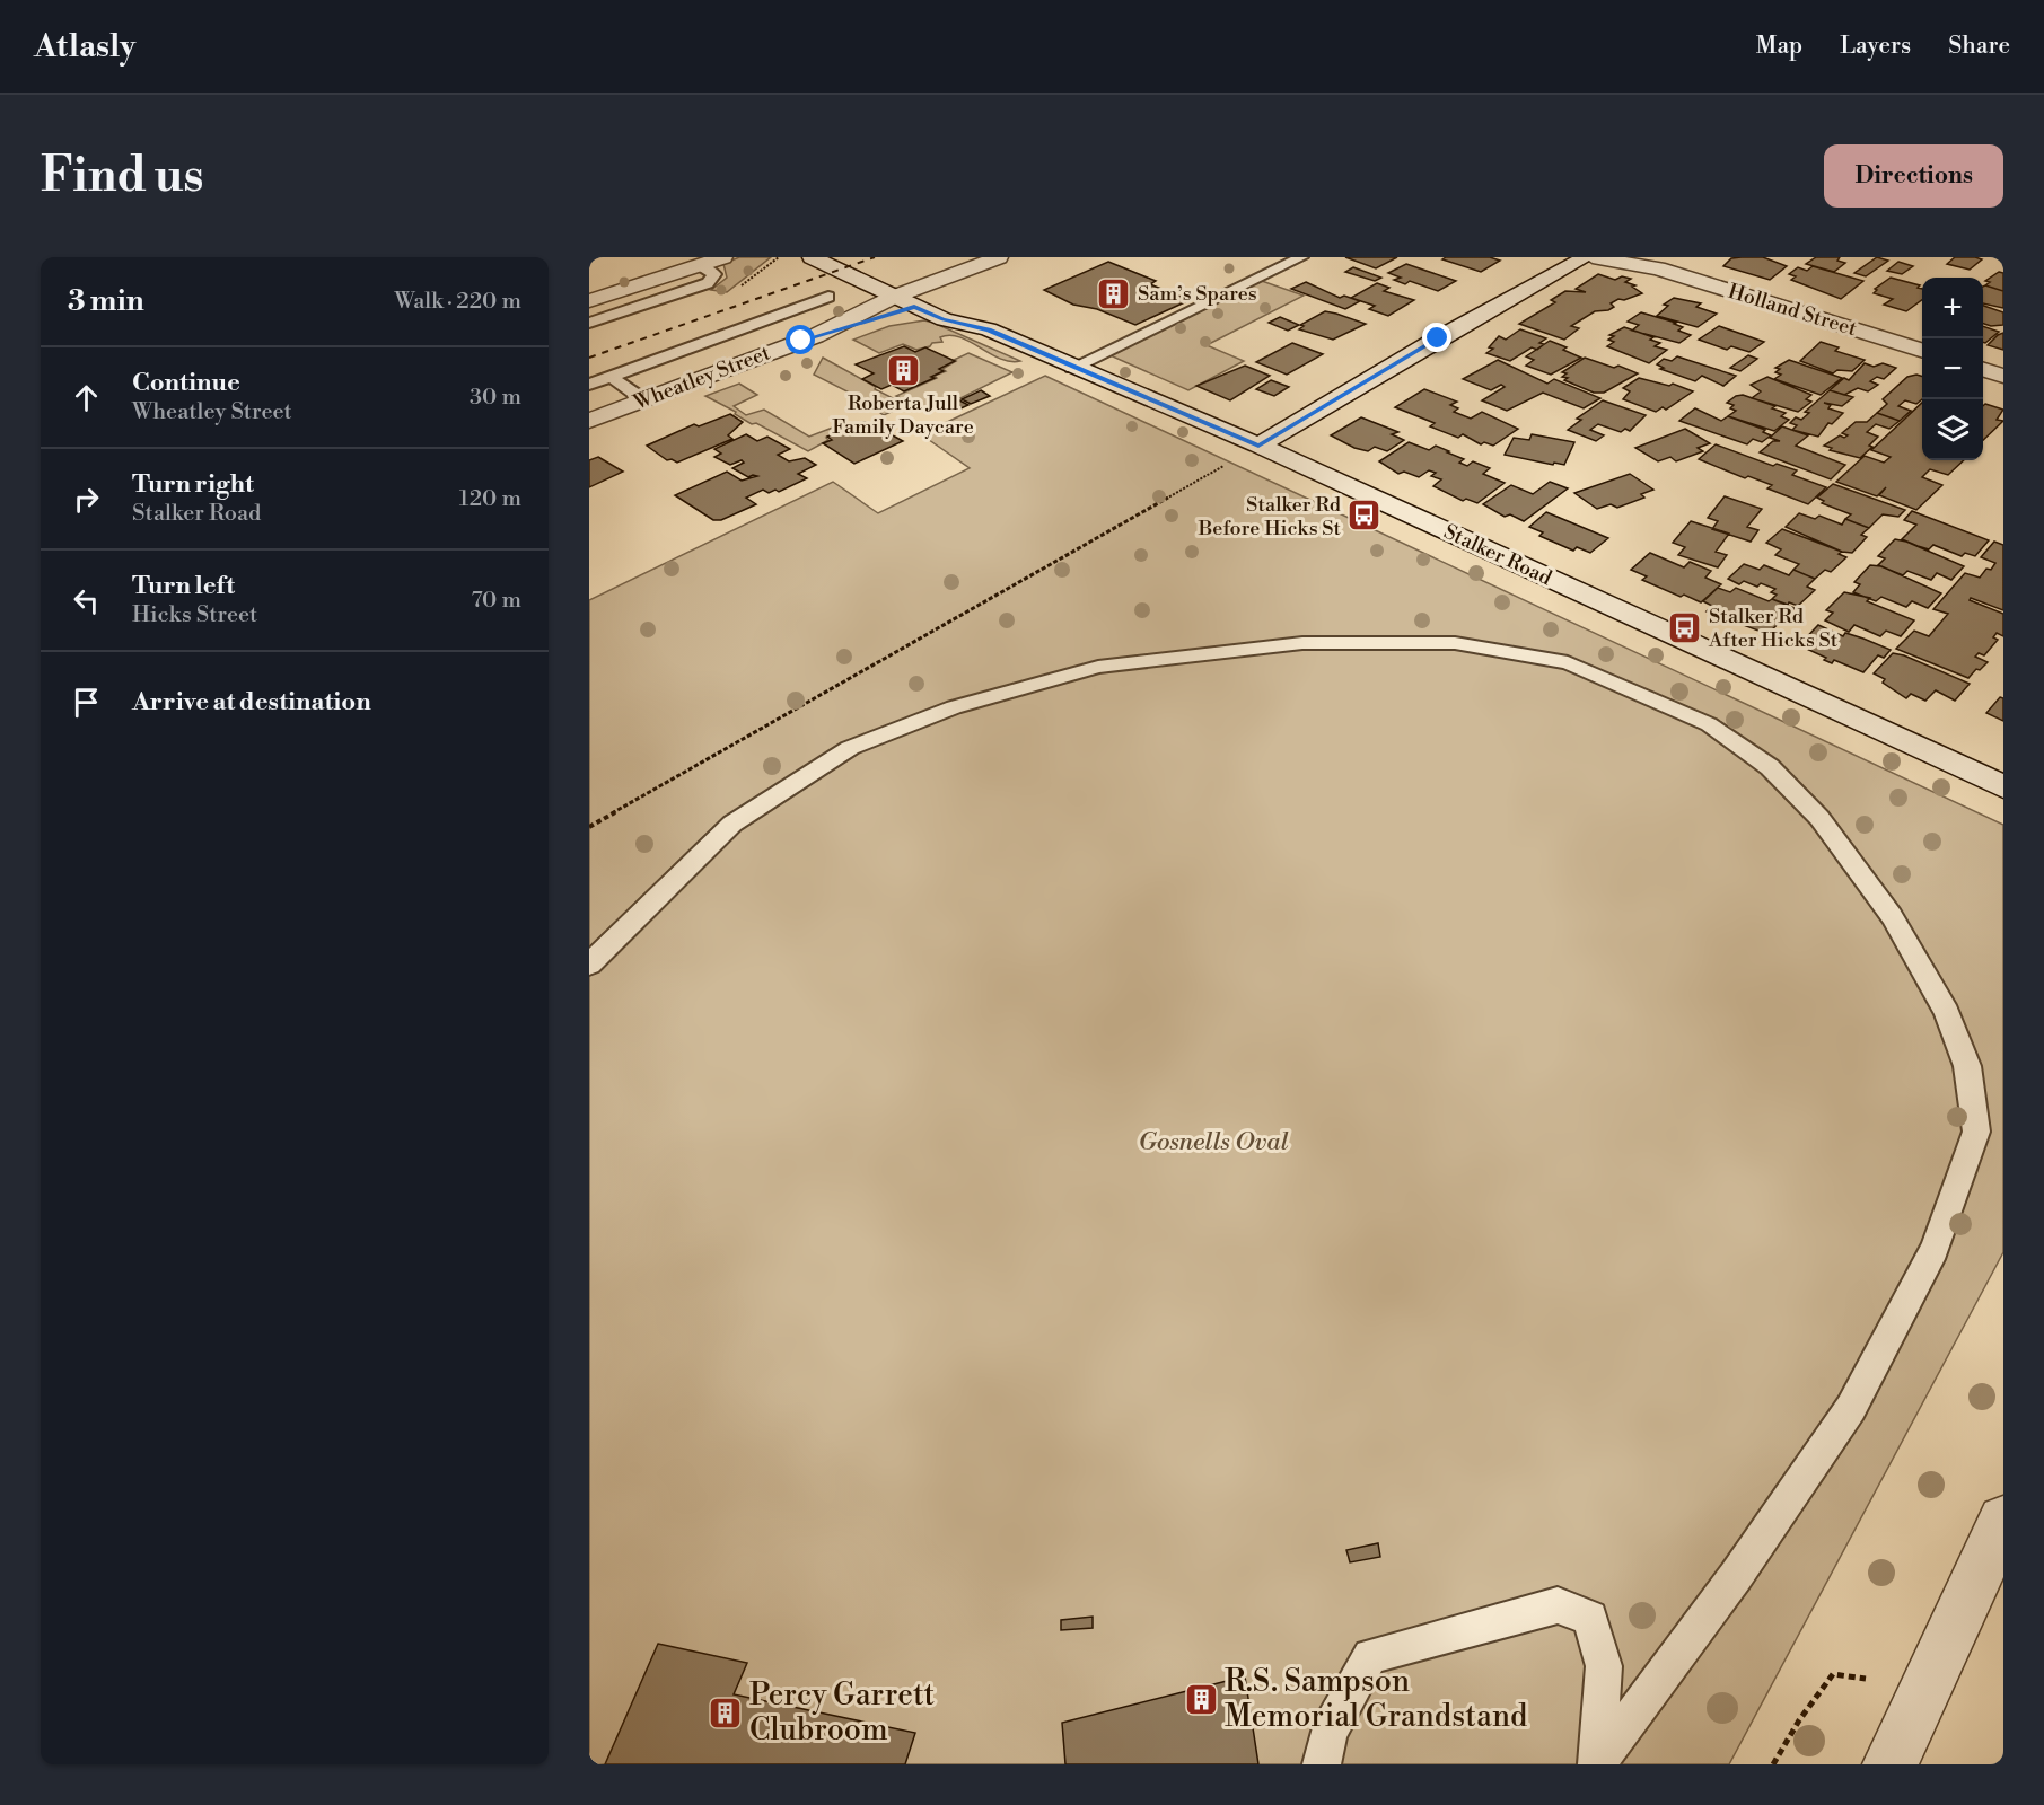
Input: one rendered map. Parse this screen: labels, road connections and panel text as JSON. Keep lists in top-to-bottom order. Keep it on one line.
{"streets":{"main road":["Holland Street","Wheatley Street","Stalker Road"]},"crossings":[["Wheatley Street","Stalker Road"]],"parks":["Gosnells Oval"],"places":{"building":["Sam’s Spares","Roberta Jull Family Daycare","R.S. Sampson Memorial Grandstand","Percy Garrett Clubroom"],"bus stop":["Stalker Rd Before Hicks St","Stalker Rd After Hicks St"]},"page":{"header":"Atlasly","nav":["Map","Layers","Share"],"buttons":"Directions","title":"Find us","heading":["3 min","Walk · 220 m"],"map_buttons":["+","−"],"list":[["Continue","Wheatley Street","30 m"],["Turn right","Stalker Road","120 m"],["Turn left","Hicks Street","70 m"],"Arrive at destination"]}}
